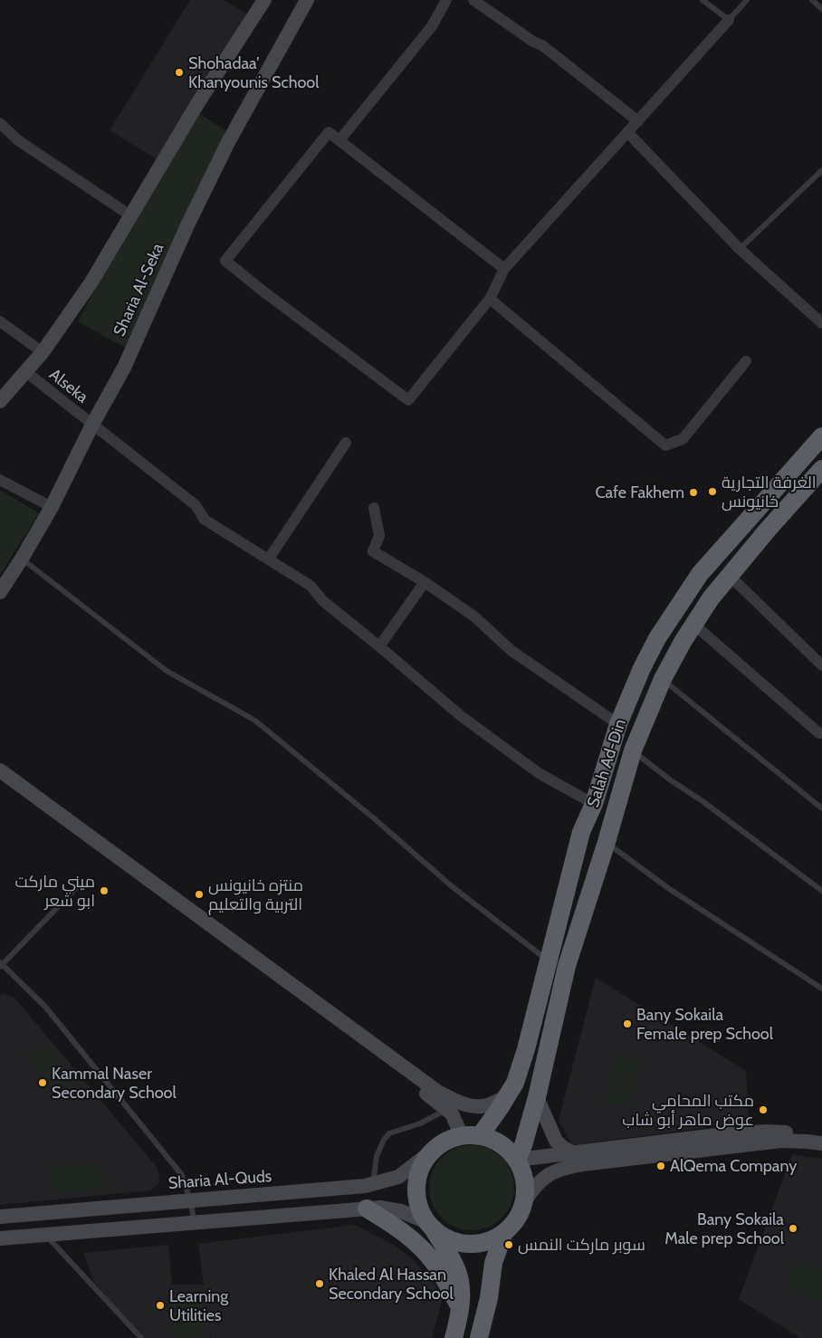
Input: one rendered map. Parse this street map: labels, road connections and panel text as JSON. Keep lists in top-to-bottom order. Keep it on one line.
{"streets":{"highway":["Salah Ad-Din"],"main road":["Sharia Al-Seka","Sharia Al-Quds"],"street":["Alseka"]},"crossings":[["Sharia Al-Seka","Alseka"],["Alseka","Salah Ad-Din"],["Salah Ad-Din","Sharia Al-Quds"]],"places":["Shohadaa' Khanyounis School","الغرفة التجارية خانيونس","Cafe Fakhem","ميني ماركت ابو شعر","منتزه خانيونس التربية والتعليم","Bany Sokaila Female prep School","Kammal Naser Secondary School","مكتب المحامي عوض ماهر أبو شاب","AlQema Company","Bany Sokaila Male prep School","سوبر ماركت النمس","Khaled Al Hassan Secondary School","Learning Utilities"]}
